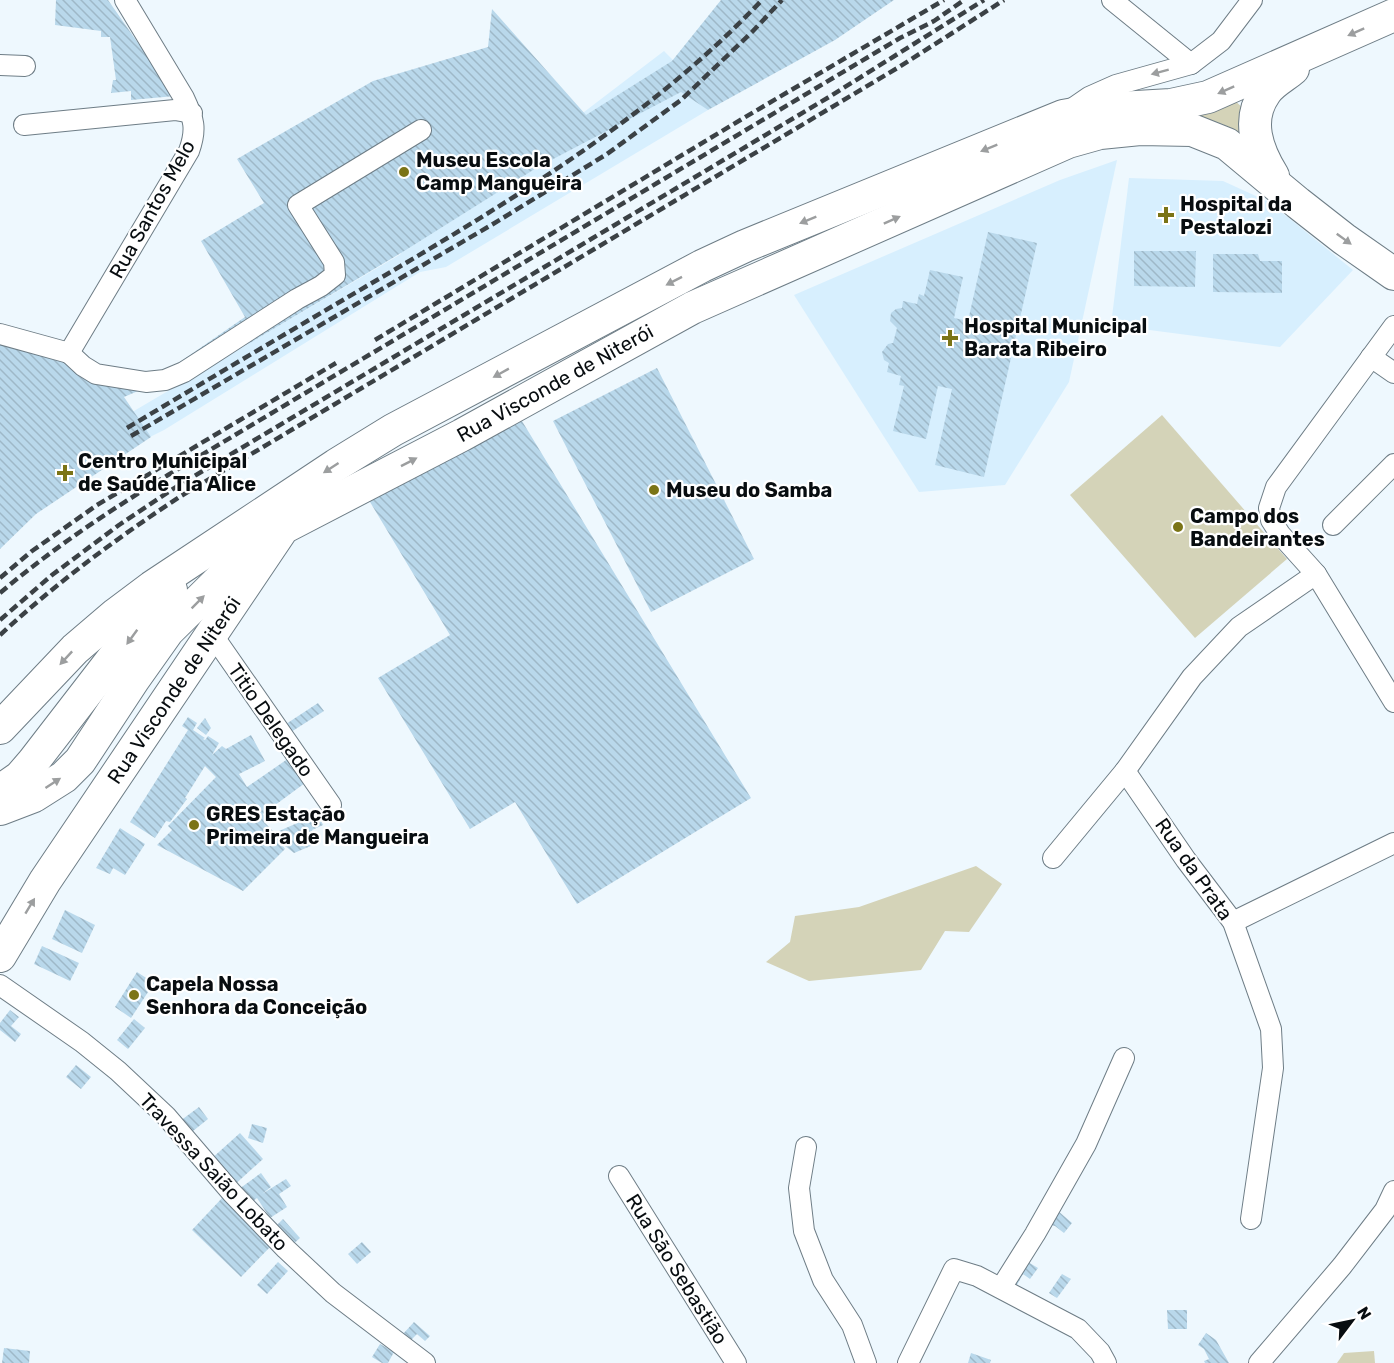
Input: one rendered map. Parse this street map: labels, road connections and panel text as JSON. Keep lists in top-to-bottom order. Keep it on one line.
{"streets":{"main road":["Rua Visconde de Niterói"],"street":["Rua Santos Melo","Titio Delegado","Rua da Prata","Travessa Saião Lobato","Rua São Sebastião"]},"crossings":[["Rua Visconde de Niterói","Titio Delegado"]],"places":{"other":["Museu Escola Camp Mangueira","Museu do Samba","Campo dos Bandeirantes","GRES Estação Primeira de Mangueira","Capela Nossa Senhora da Conceição"],"health":["Hospital da Pestalozi","Hospital Municipal Barata Ribeiro","Centro Municipal de Saúde Tia Alice"]},"north":"top right"}
